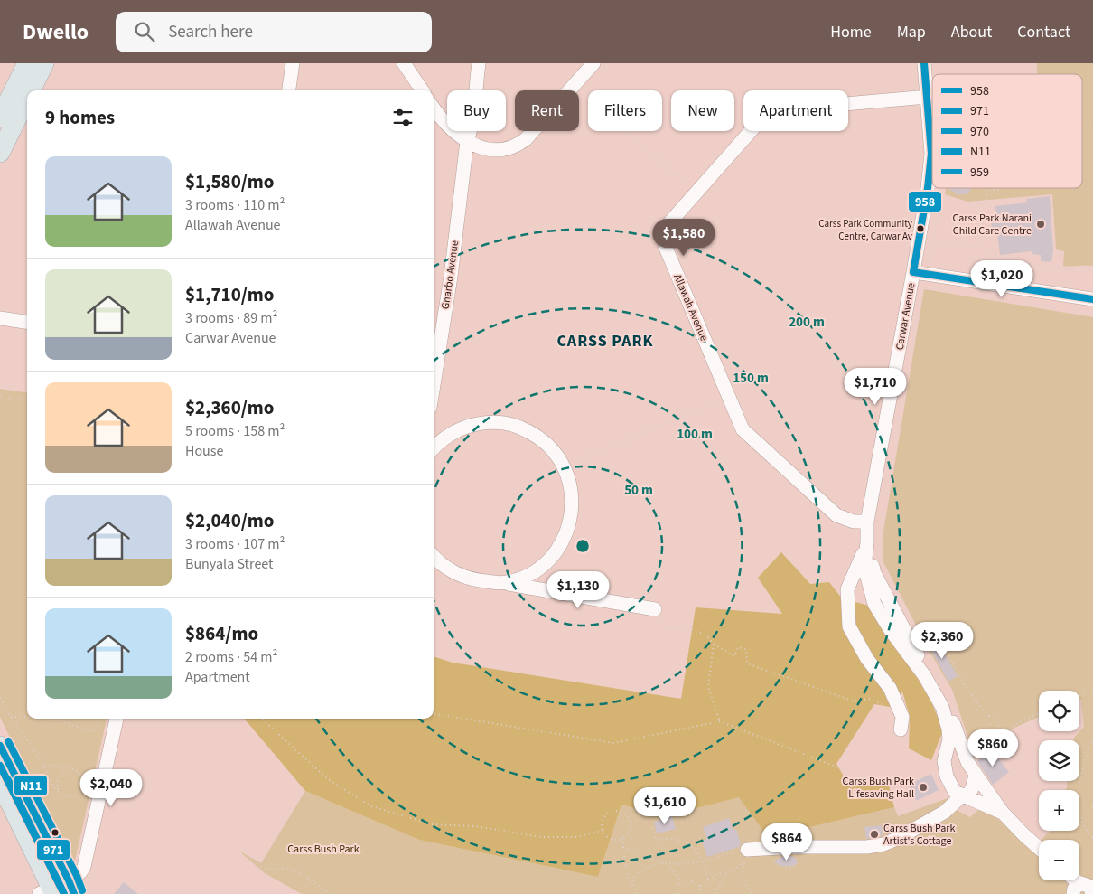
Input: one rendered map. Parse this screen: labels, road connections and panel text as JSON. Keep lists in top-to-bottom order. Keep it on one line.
{"streets":{"street":["Gnarbo Avenue","Allawah Avenue","Carwar Avenue"]},"crossings":[["Allawah Avenue","Carwar Avenue"]],"districts":["CARSS PARK"],"parks":["Carss Bush Park"],"places":["Carss Park Narani Child Care Centre","Carss Park Community Centre, Carwar Av","Carss Bush Park Lifesaving Hall","Carss Bush Park Artist's Cottage"],"lines":["transit line 958","transit line N11","transit line 971","transit line 970","transit line 959"],"legend":["958","971","970","N11","959"],"page":{"header":"Dwello","search":"Search here","nav":["Home","Map","About","Contact"],"chip":["Buy","Rent","Filters","New","Apartment"],"heading":"9 homes","list":[{"name":"$1,580/mo","note":"3 rooms · 110 m² · Allawah Avenue"},{"name":"$1,710/mo","note":"3 rooms · 89 m² · Carwar Avenue"},{"name":"$2,360/mo","note":"5 rooms · 158 m² · House"},{"name":"$2,040/mo","note":"3 rooms · 107 m² · Bunyala Street"},{"name":"$864/mo","note":"2 rooms · 54 m² · Apartment"}],"price":["$1,580","$1,020","$1,710","$1,130","$2,360","$860","$2,040","$1,610","$864"],"map_buttons":["+","−"]},"rings":["200 m","150 m","100 m","50 m"]}
